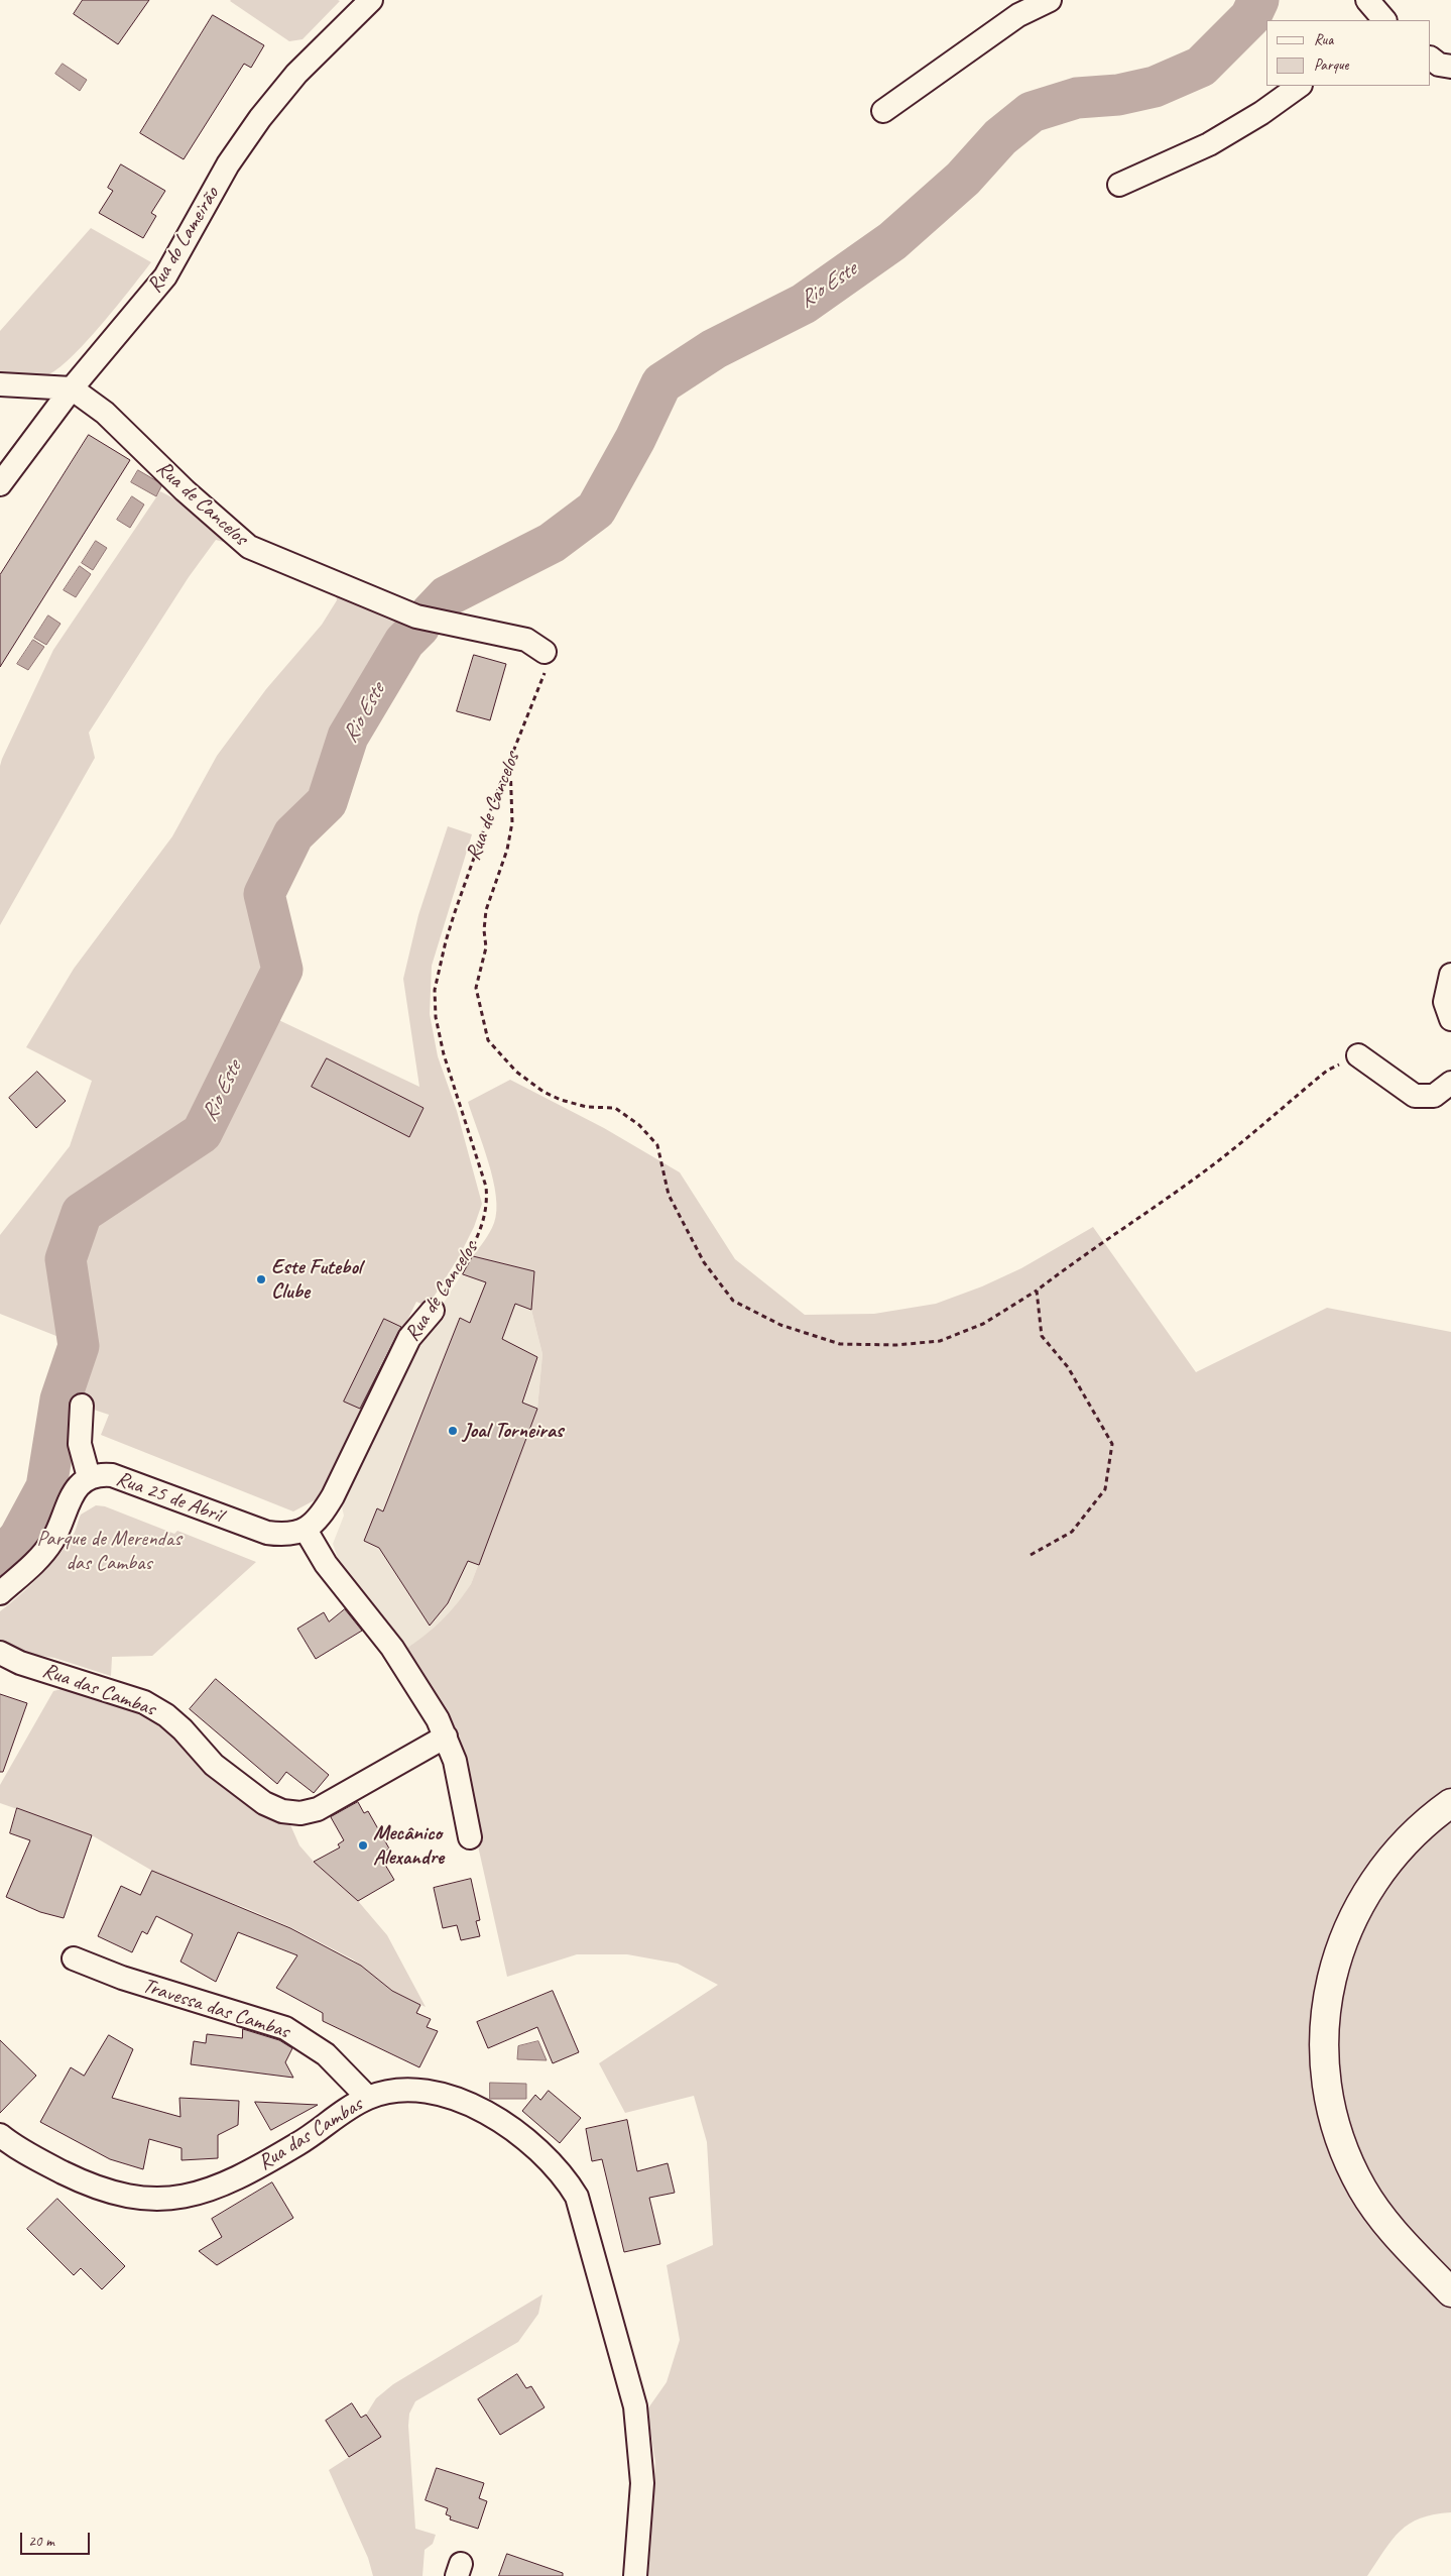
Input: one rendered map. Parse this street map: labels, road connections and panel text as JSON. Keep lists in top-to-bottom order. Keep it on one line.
{"streets":{"street":["Rua do Lameirão","Rua de Cancelos","Rua 25 de Abril","Rua das Cambas","Travessa das Cambas"]},"crossings":[["Rua do Lameirão","Rua de Cancelos"],["Rua de Cancelos","Rua 25 de Abril"],["Rua das Cambas","Travessa das Cambas"]],"water":["Rio Este"],"parks":["Parque de Merendas das Cambas"],"places":["Este Futebol Clube","Joal Torneiras","Mecânico Alexandre"],"legend":["Rua","Parque"],"scale_bar":"20 m"}
